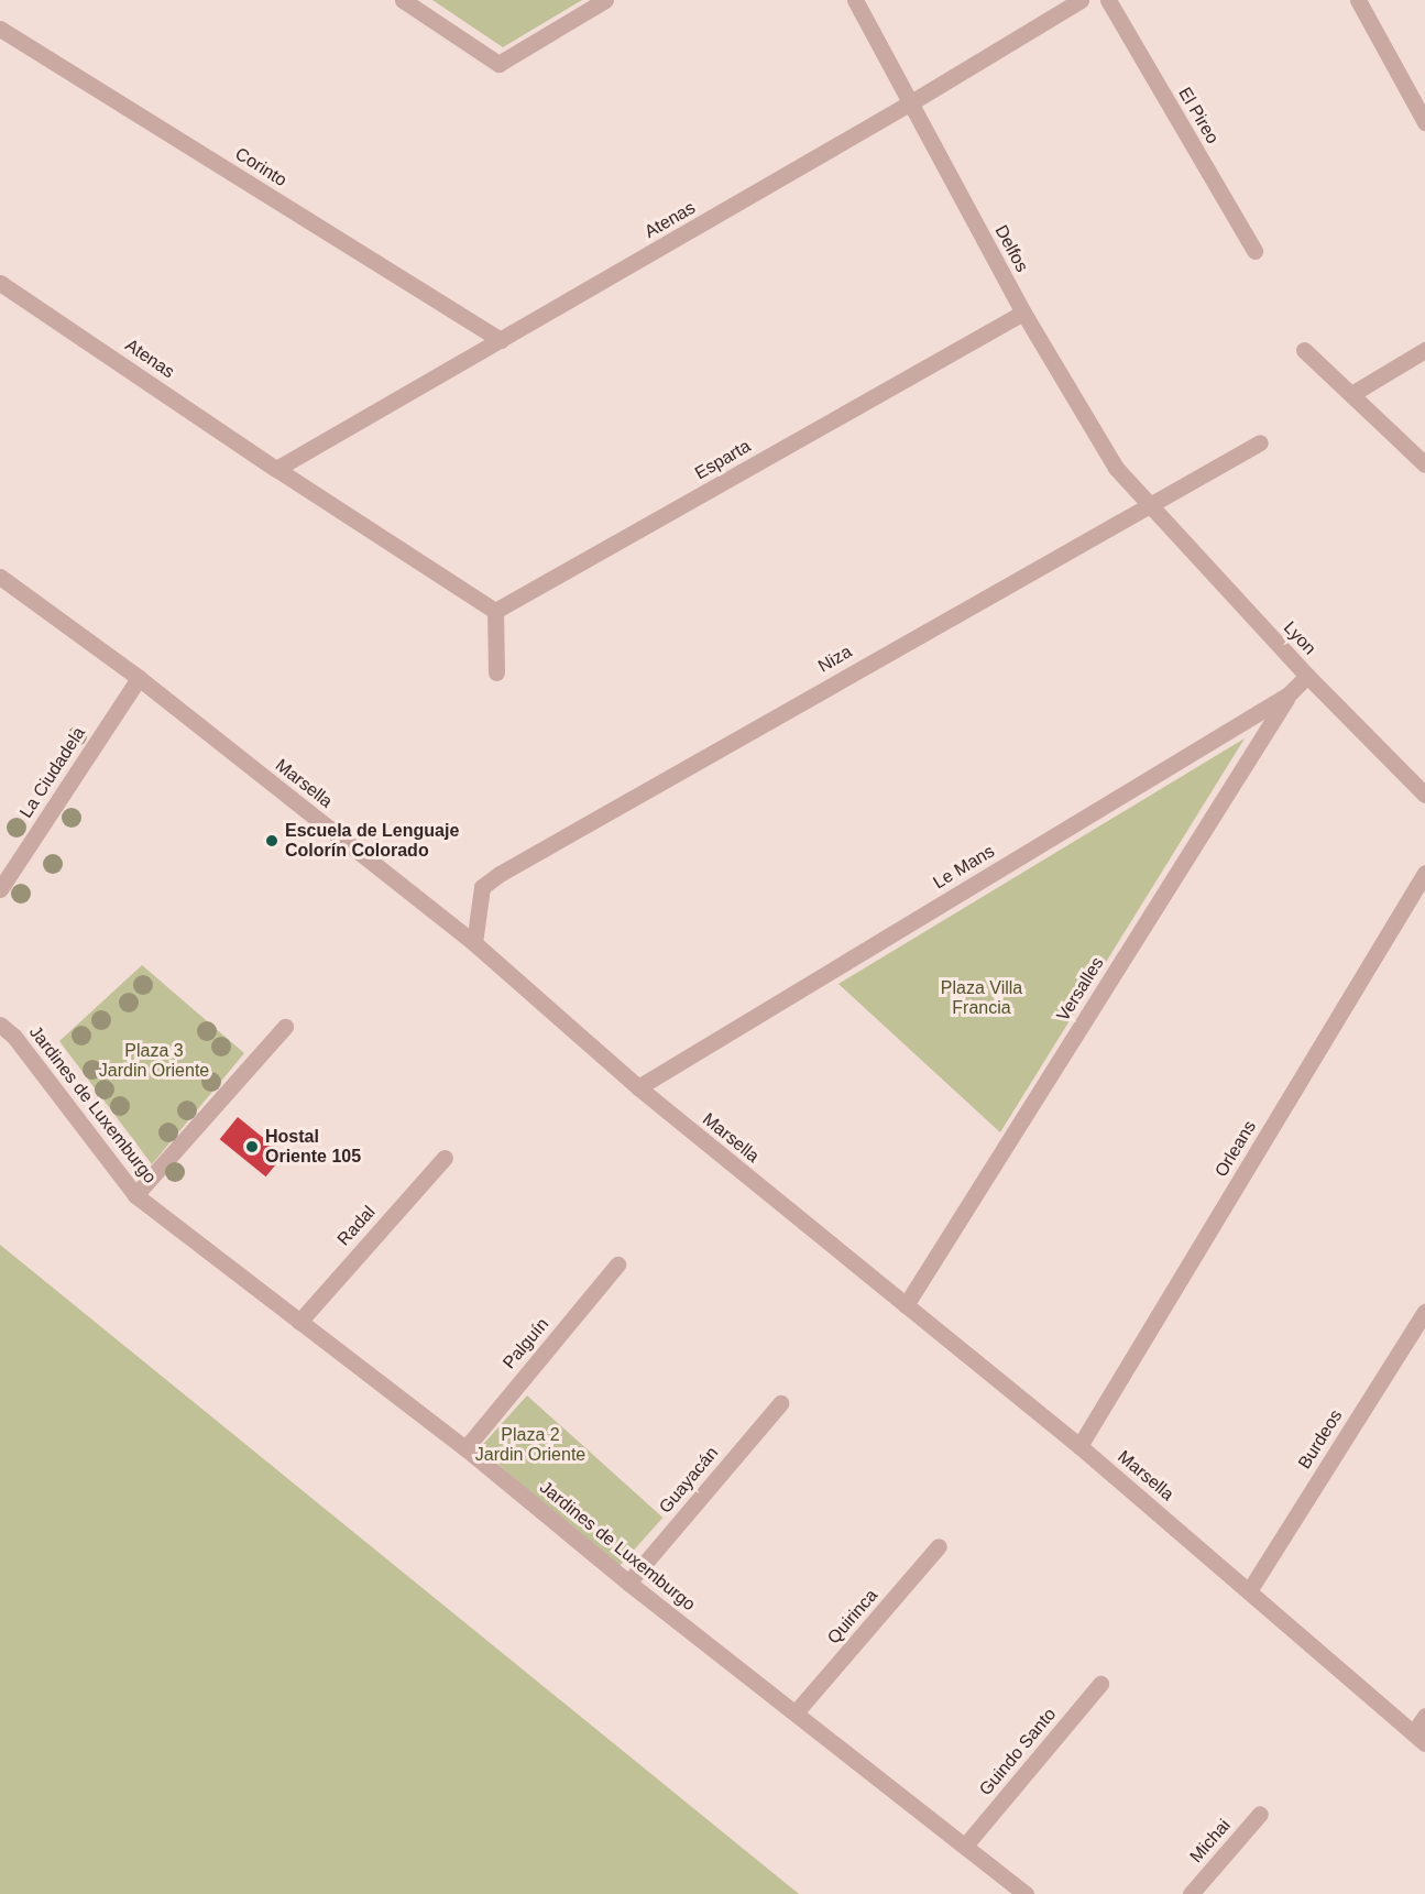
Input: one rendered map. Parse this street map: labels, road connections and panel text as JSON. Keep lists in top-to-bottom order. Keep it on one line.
{"streets":{"street":["El Pireo","Corinto","Atenas","Delfos","Esparta","Lyon","Niza","La Ciudadela","Marsella","Le Mans","Versalles","Jardines de Luxemburgo","Orleans","Radal","Palguín","Burdeos","Guayacán","Quirinca","Guindo Santo","Michai"]},"crossings":[["Corinto","Atenas"],["Atenas","Delfos"],["Atenas","Esparta"],["Delfos","Esparta"],["Delfos","Lyon"],["Delfos","Niza"],["Lyon","Niza"],["Lyon","Le Mans"],["Niza","Marsella"],["La Ciudadela","Marsella"],["Marsella","Le Mans"],["Marsella","Versalles"],["Marsella","Orleans"],["Marsella","Burdeos"],["Le Mans","Versalles"],["Jardines de Luxemburgo","Radal"],["Jardines de Luxemburgo","Palguín"],["Jardines de Luxemburgo","Guayacán"],["Jardines de Luxemburgo","Quirinca"],["Jardines de Luxemburgo","Guindo Santo"]],"parks":["Plaza Villa Francia","Plaza 3 Jardin Oriente","Plaza 2 Jardin Oriente"],"places":["Escuela de Lenguaje Colorín Colorado","Hostal Oriente 105"]}
